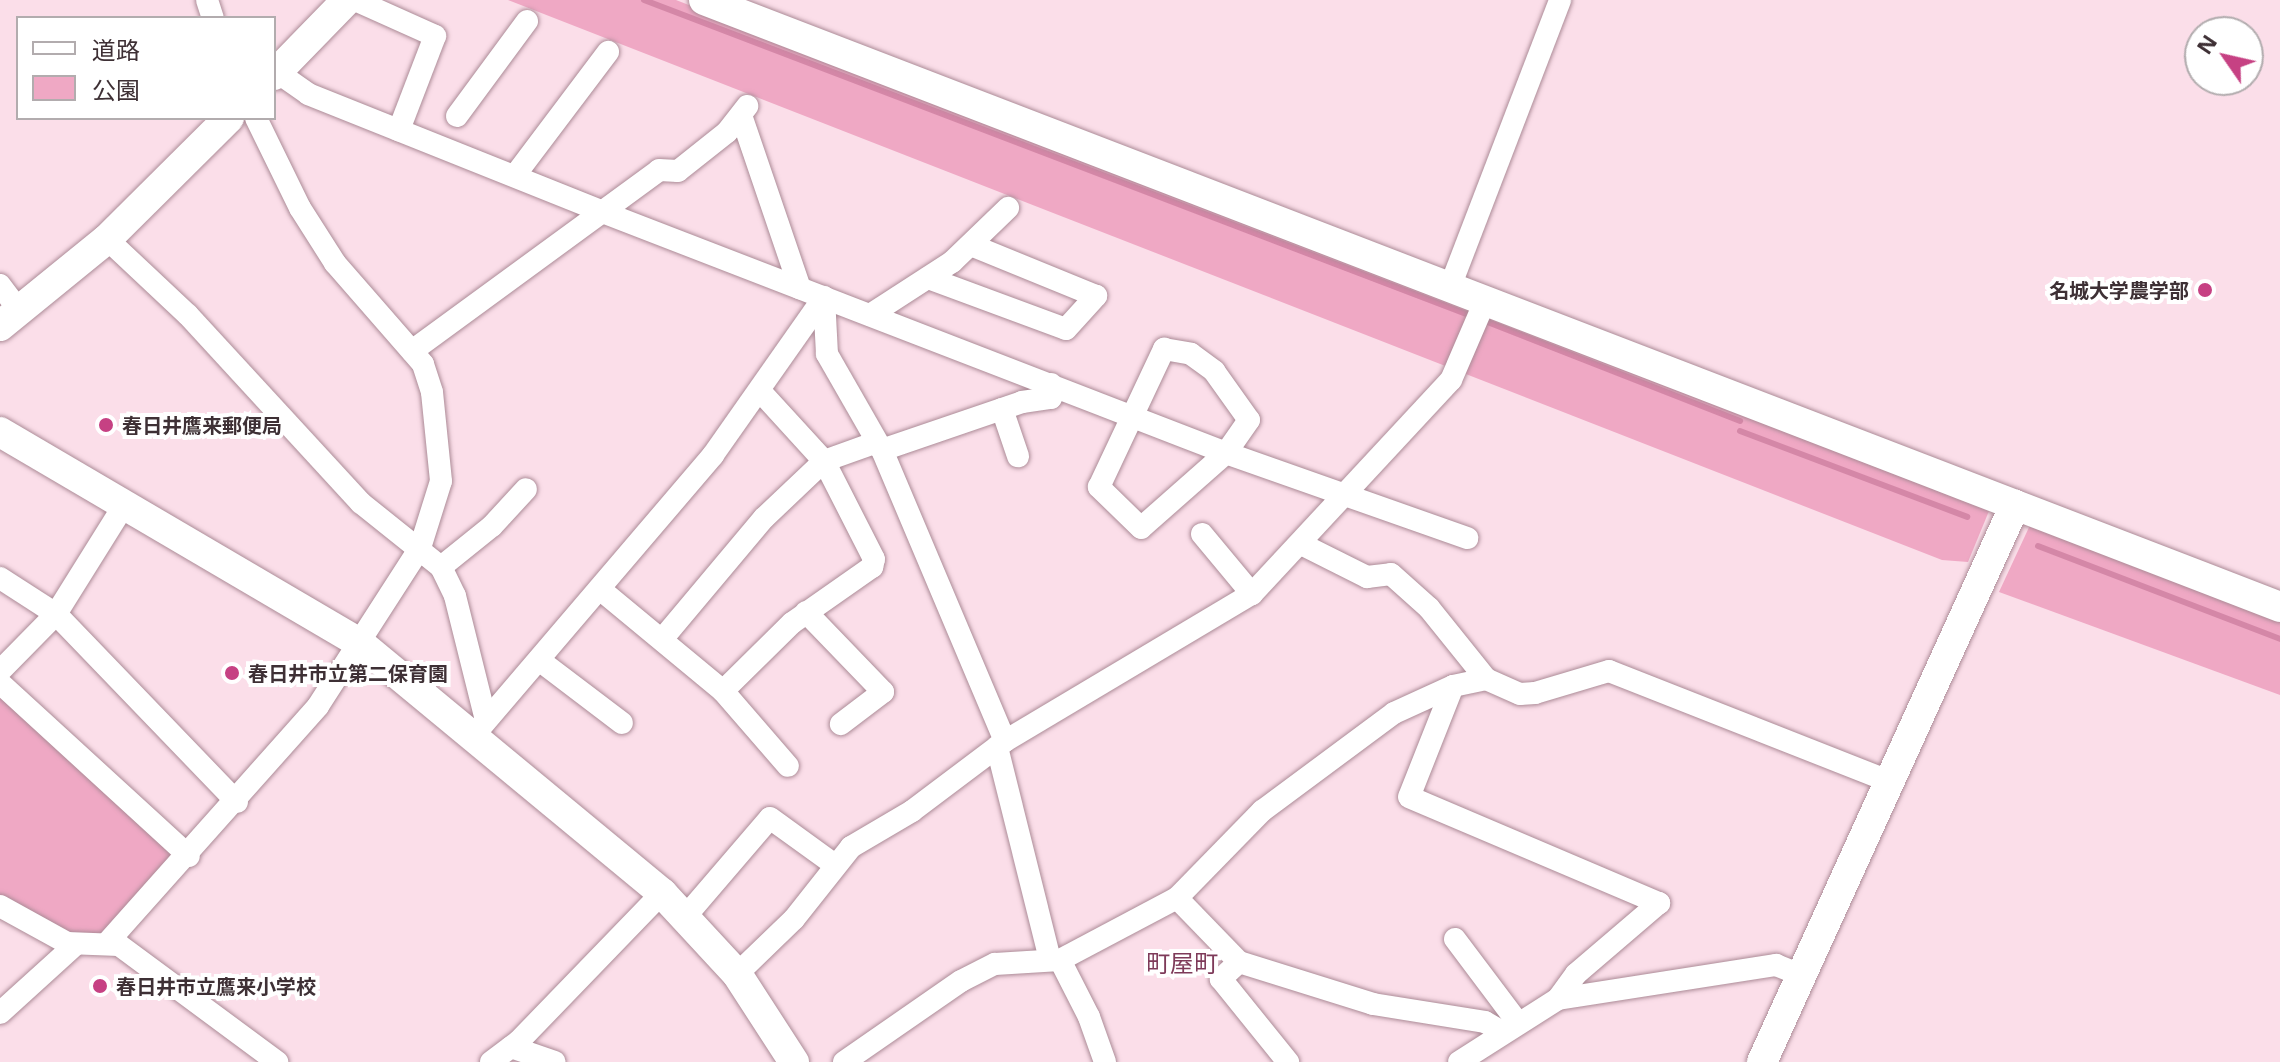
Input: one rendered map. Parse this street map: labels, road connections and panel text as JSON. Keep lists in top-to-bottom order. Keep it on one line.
{"districts":["町屋町"],"places":["名城大学農学部","春日井鷹来郵便局","春日井市立第二保育園","春日井市立鷹来小学校"],"legend":["道路","公園"],"north":"top left"}
